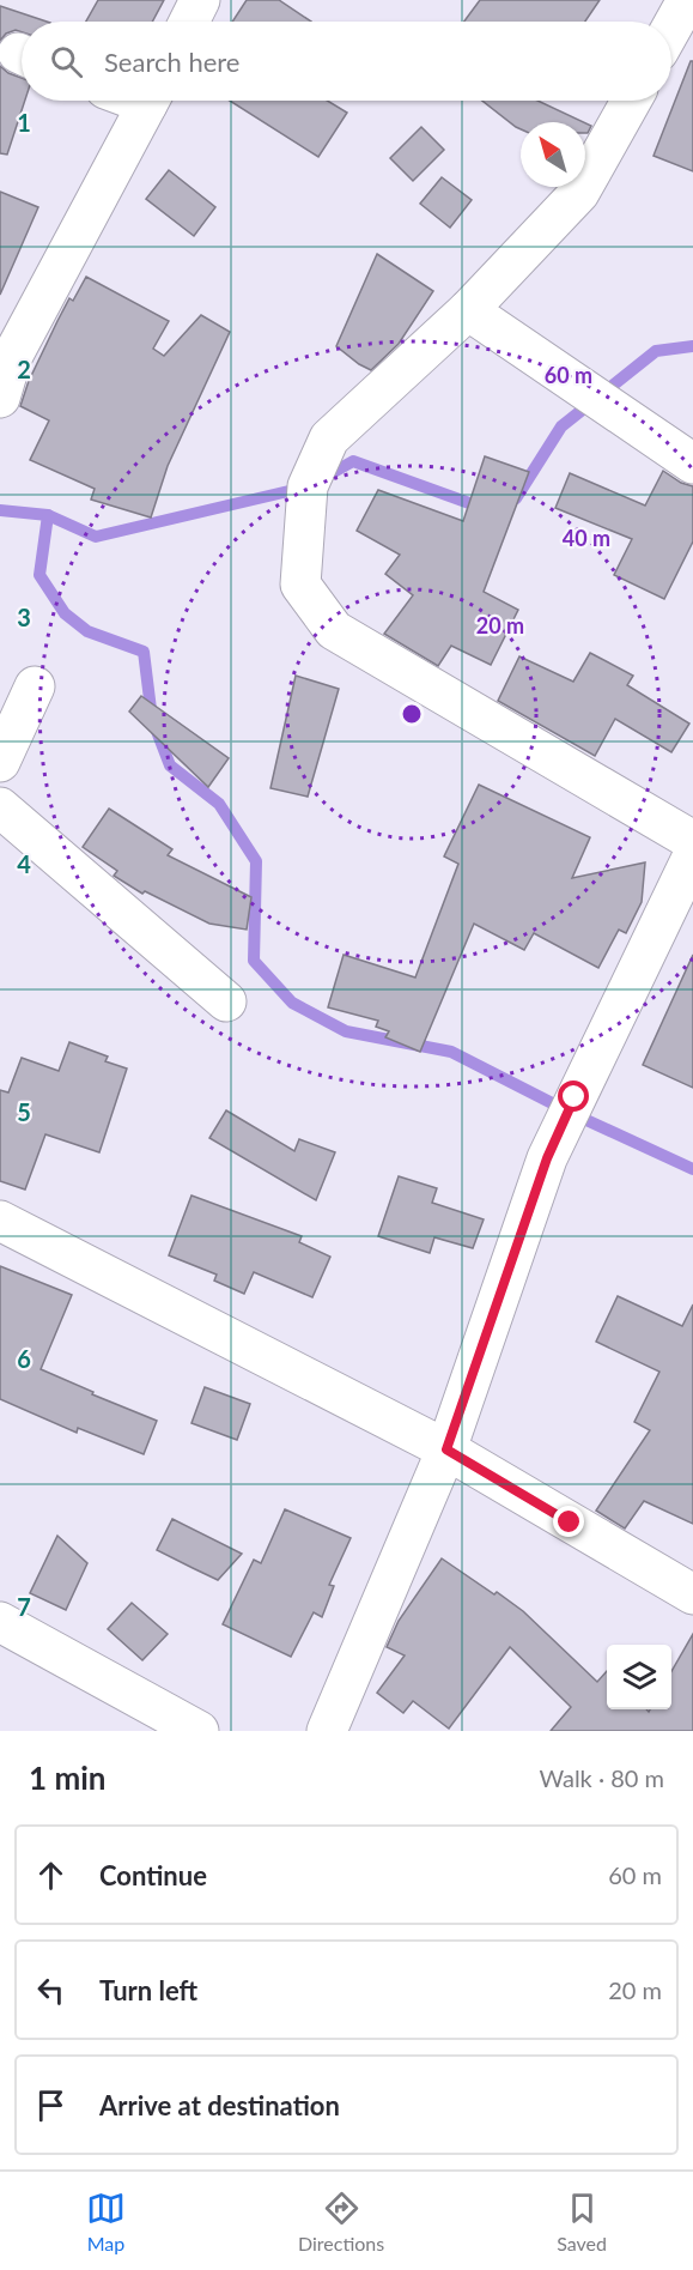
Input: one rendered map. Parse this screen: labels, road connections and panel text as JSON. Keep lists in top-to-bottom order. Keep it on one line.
{"north":"top left","page":{"search":"Search here","heading":["1 min","Walk · 80 m"],"list":[["Continue","60 m"],["Turn left","20 m"],"Arrive at destination"],"nav":["Map","Directions","Saved"]},"grid":{"rows":["1","2","3","4","5","6","7"]},"rings":["60 m","40 m","20 m"]}
